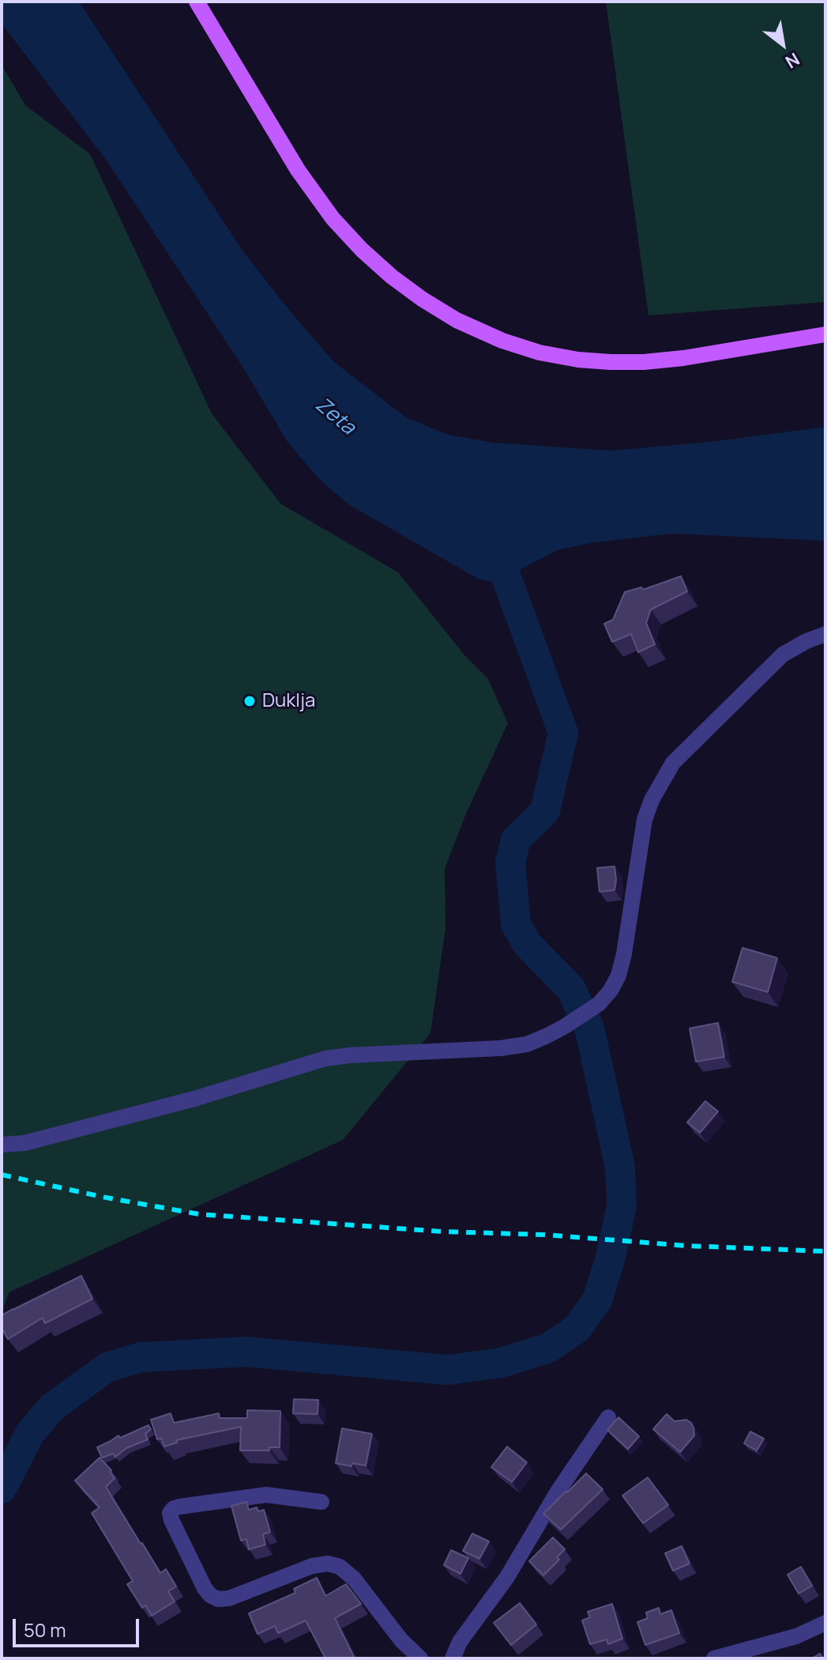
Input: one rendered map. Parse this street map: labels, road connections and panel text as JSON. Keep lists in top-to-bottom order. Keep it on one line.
{"water":["Zeta"],"places":["Duklja"],"scale_bar":"50 m","north":"bottom right"}
